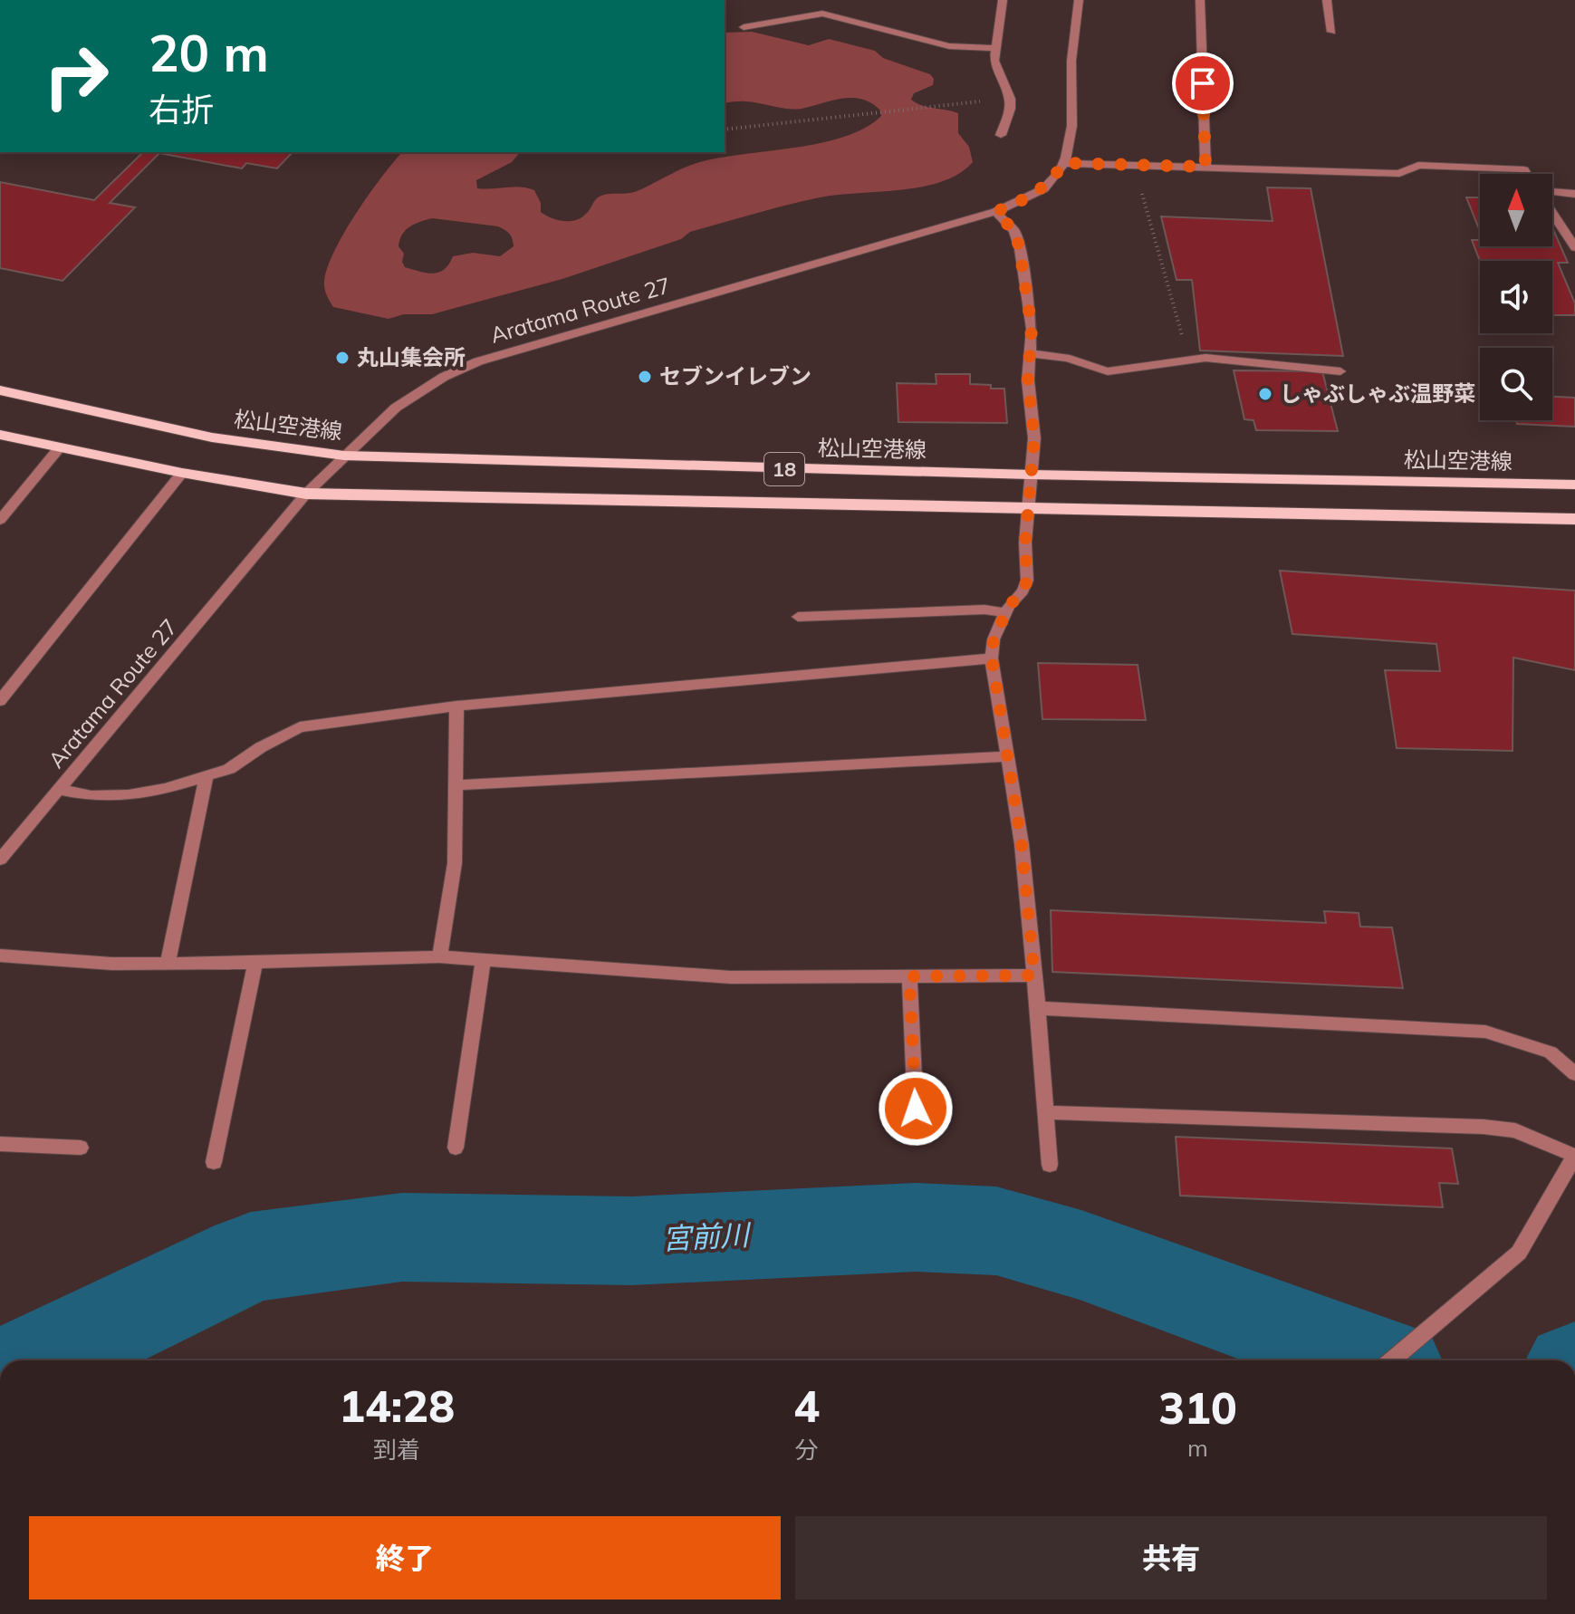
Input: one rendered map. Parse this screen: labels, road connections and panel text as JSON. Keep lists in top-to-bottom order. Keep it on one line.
{"streets":{"main road":["松山空港線","18"],"street":["Aratama Route 27"]},"crossings":[["Aratama Route 27","松山空港線"],["Aratama Route 27","18"]],"water":["宮前川"],"places":["丸山集会所","セブンイレブン","しゃぶしゃぶ温野菜"],"north":"top","page":{"turn":["20 m","右折"],"eta":["14:28","到着","4","分","310","m"],"buttons":["終了","共有"]}}
